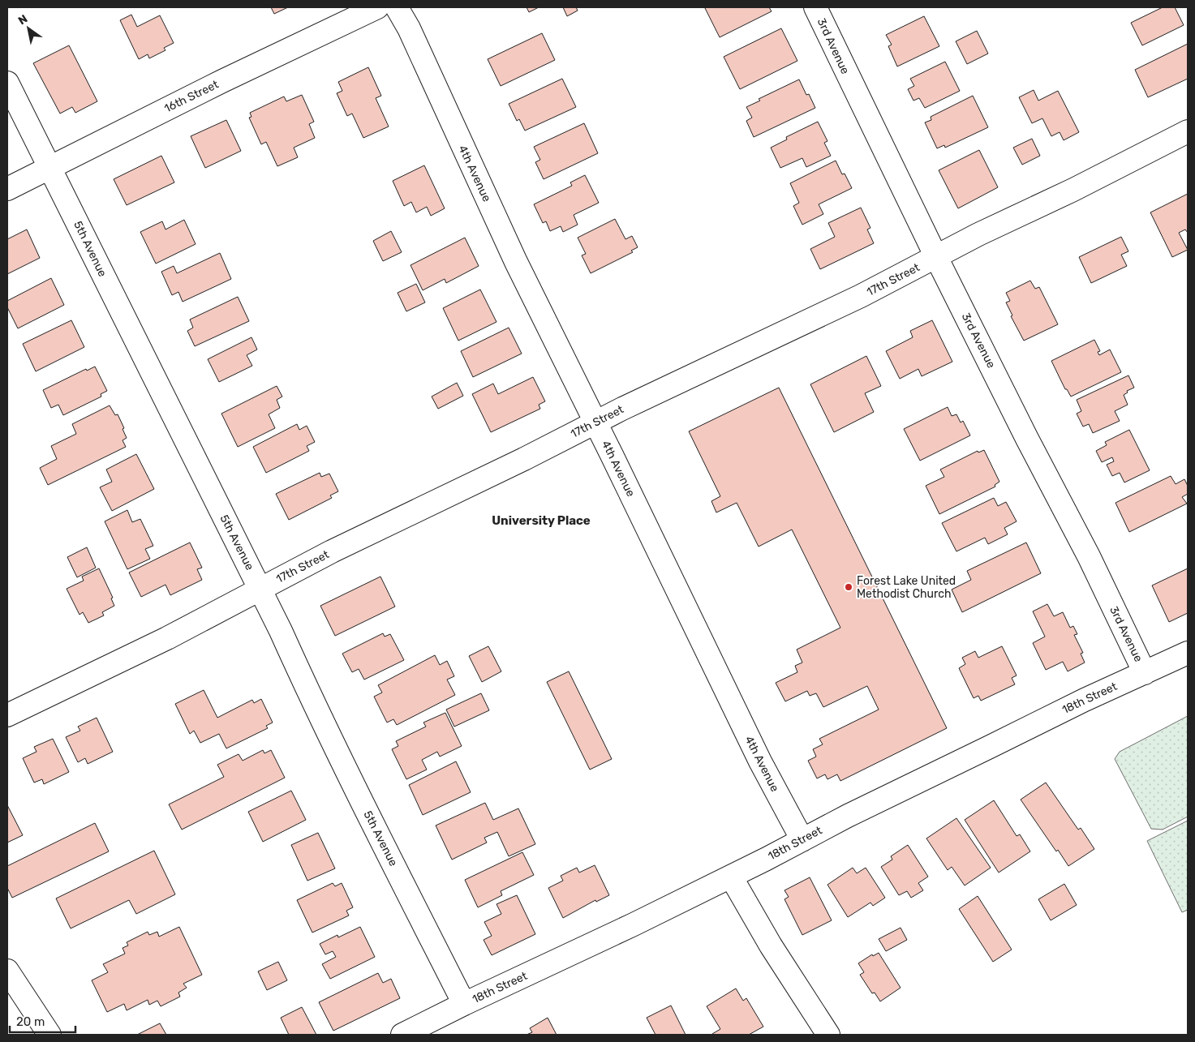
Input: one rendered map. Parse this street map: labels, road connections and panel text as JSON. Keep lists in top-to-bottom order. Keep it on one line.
{"streets":{"street":["3rd Avenue","16th Street","4th Avenue","5th Avenue","17th Street","18th Street"]},"crossings":[["3rd Avenue","17th Street"],["3rd Avenue","18th Street"],["16th Street","5th Avenue"],["4th Avenue","17th Street"],["4th Avenue","18th Street"],["5th Avenue","17th Street"],["5th Avenue","18th Street"]],"districts":["University Place"],"places":["Forest Lake United Methodist Church"],"scale_bar":"20 m","north":"top left"}
